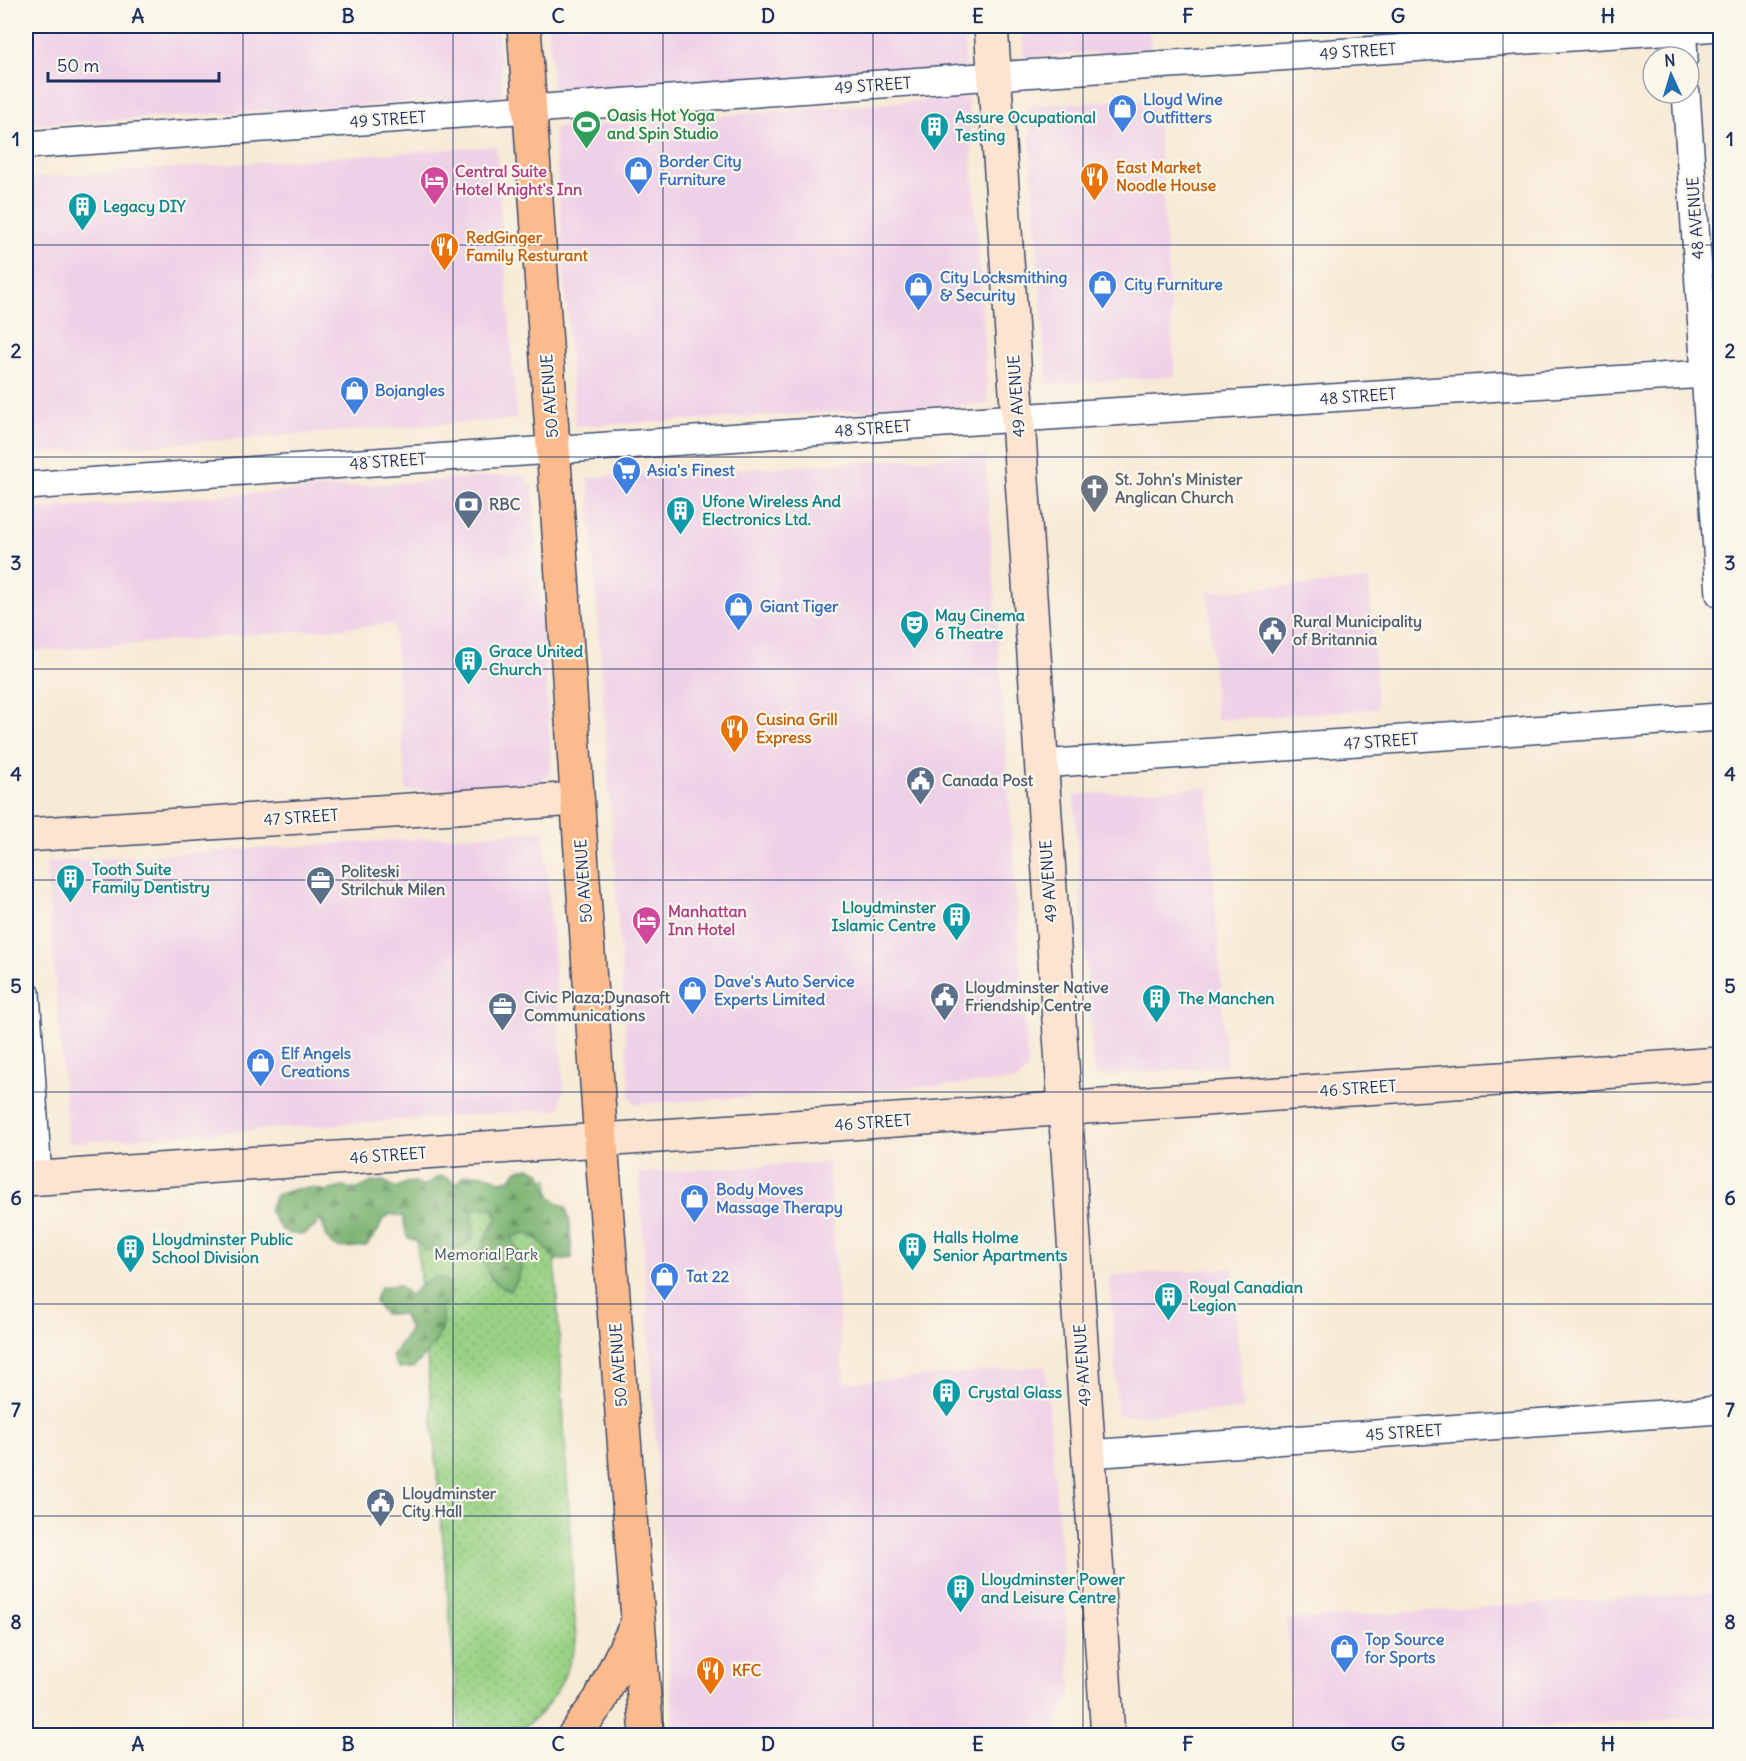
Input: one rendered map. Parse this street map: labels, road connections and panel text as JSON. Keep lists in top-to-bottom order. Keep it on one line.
{"streets":{"main road":["50 AVENUE"],"street":["49 STREET","48 AVENUE","49 AVENUE","48 STREET","47 STREET","46 STREET","45 STREET"]},"crossings":[["49 STREET","50 AVENUE"],["49 STREET","49 AVENUE"],["48 AVENUE","48 STREET"],["50 AVENUE","48 STREET"],["50 AVENUE","47 STREET"],["50 AVENUE","46 STREET"],["49 AVENUE","48 STREET"],["49 AVENUE","47 STREET"],["49 AVENUE","46 STREET"],["49 AVENUE","45 STREET"]],"parks":["Memorial Park"],"places":{"shop":["Lloyd Wine Outfitters","Border City Furniture","City Furniture","City Locksmithing & Security","Bojangles","Giant Tiger","Dave's Auto Service Experts Limited","Elf Angels Creations","Body Moves Massage Therapy","Tat 22","Top Source for Sports"],"sports":["Oasis Hot Yoga and Spin Studio"],"building":["Assure Ocupational Testing","Legacy DIY","Ufone Wireless And Electronics Ltd.","Grace United Church","Tooth Suite Family Dentistry","Lloydminster Islamic Centre","The Manchen","Halls Holme Senior Apartments","Lloydminster Public School Division","Royal Canadian Legion","Crystal Glass","Lloydminster Power and Leisure Centre"],"restaurant":["East Market Noodle House","RedGinger Family Resturant","Cusina Grill Express","KFC"],"hotel":["Central Suite Hotel Knight's Inn","Manhattan Inn Hotel"],"supermarket":["Asia's Finest"],"church":["St. John's Minister Anglican Church"],"bank":["RBC"],"theatre":["May Cinema 6 Theatre"],"public building":["Rural Municipality of Britannia","Canada Post","Lloydminster Native Friendship Centre","Lloydminster City Hall"],"office":["Politeski Strilchuk Milen","Civic Plaza;Dynasoft Communications"]},"scale_bar":"50 m","north":"top","grid":{"columns":["A","B","C","D","E","F","G","H"],"rows":["1","2","3","4","5","6","7","8"]}}
